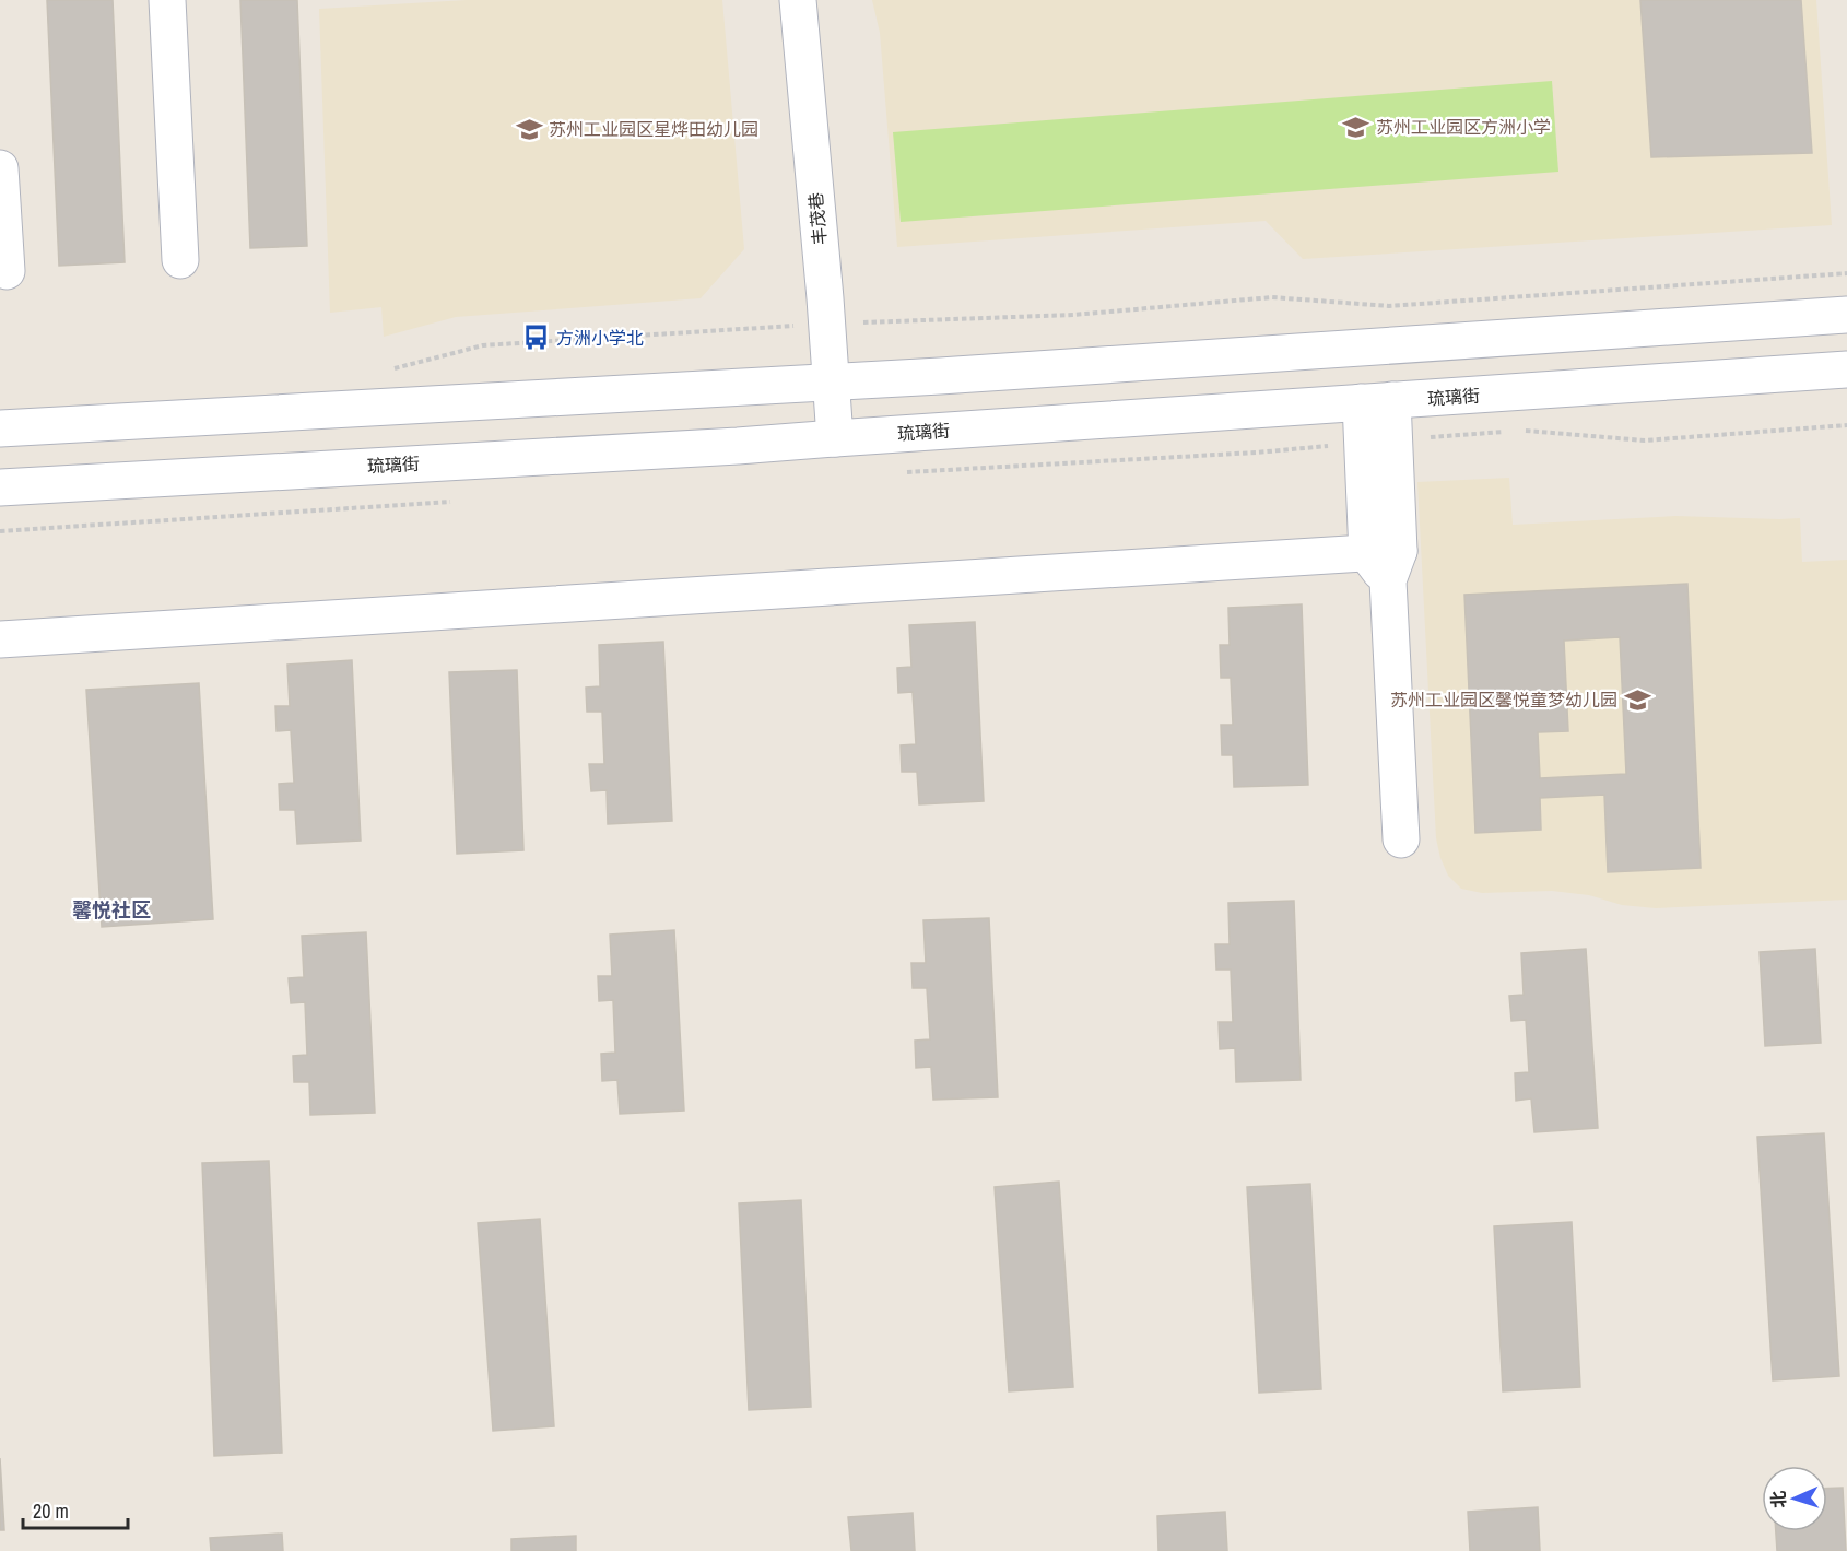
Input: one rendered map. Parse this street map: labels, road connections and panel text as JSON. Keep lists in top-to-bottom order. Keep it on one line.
{"streets":{"main road":["丰茂巷","琉璃街"]},"crossings":[["丰茂巷","琉璃街"]],"districts":["馨悦社区"],"places":{"school or university":["苏州工业园区方洲小学","苏州工业园区星烨田幼儿园","苏州工业园区馨悦童梦幼儿园"],"bus stop":["方洲小学北"]},"scale_bar":"20 m","north":"left"}
